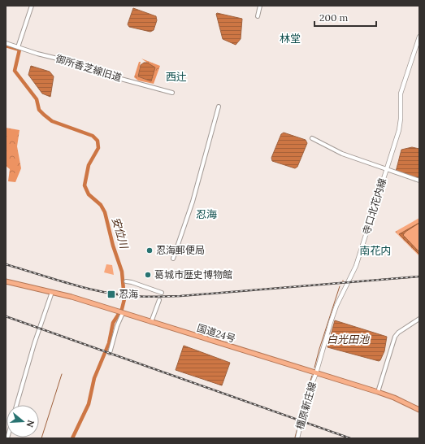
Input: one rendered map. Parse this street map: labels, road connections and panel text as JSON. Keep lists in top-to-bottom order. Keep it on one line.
{"streets":{"highway":["国道24号"],"main road":["寺口北花内線","橿原新庄線"],"street":["御所香芝線旧道"]},"crossings":[["寺口北花内線","国道24号"],["寺口北花内線","橿原新庄線"],["国道24号","橿原新庄線"]],"districts":["林堂","西辻","忍海","南花内"],"water":["安位川","白光田池"],"places":{"other":["忍海郵便局","葛城市歴史博物館"],"transit":["忍海"]},"scale_bar":"200 m","north":"right"}
